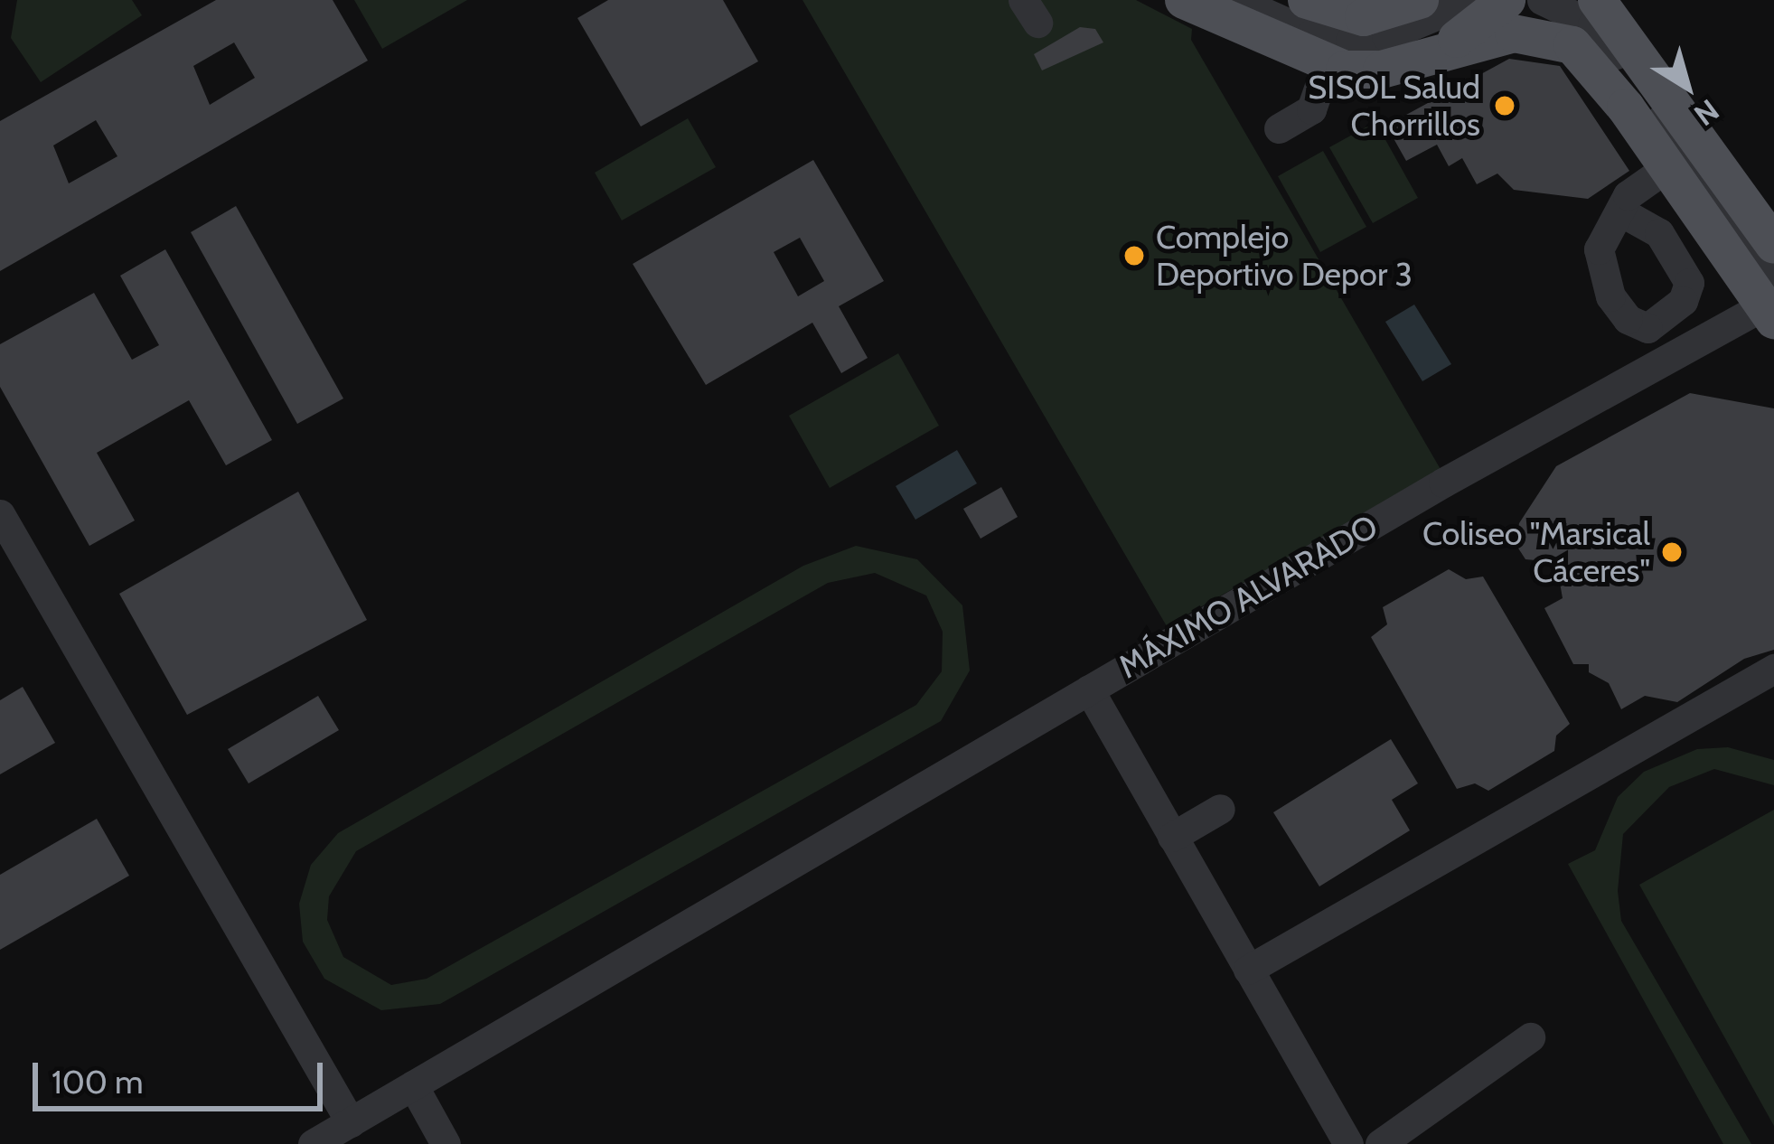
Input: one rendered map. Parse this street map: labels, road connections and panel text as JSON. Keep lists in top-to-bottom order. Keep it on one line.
{"streets":{"street":["MÁXIMO ALVARADO"]},"places":["SISOL Salud Chorrillos","Complejo Deportivo Depor 3","Coliseo \"Marsical Cáceres\""],"scale_bar":"100 m","north":"bottom right"}
